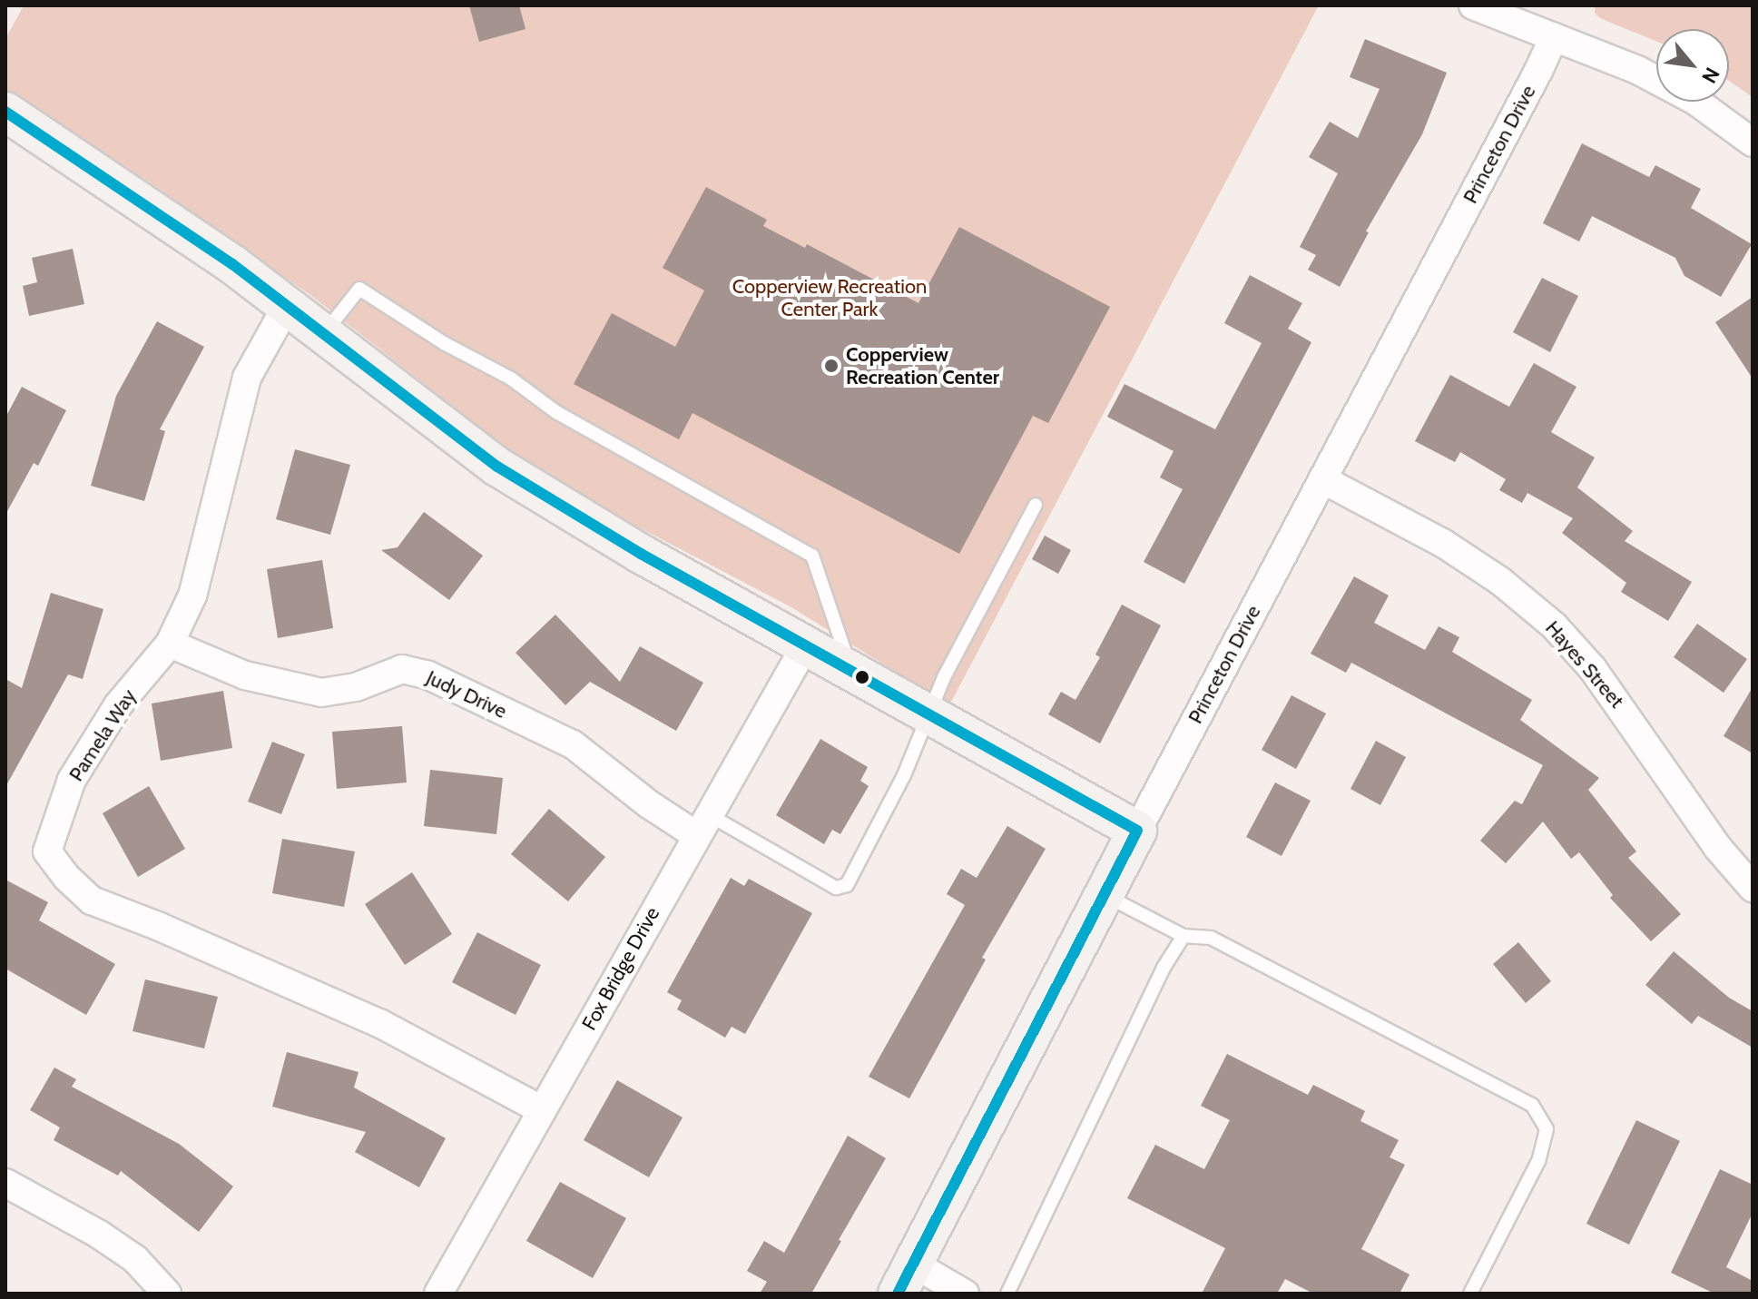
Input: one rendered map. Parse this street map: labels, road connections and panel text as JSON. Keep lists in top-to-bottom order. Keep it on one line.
{"streets":{"street":["Princeton Drive","Hayes Street","Judy Drive","Pamela Way","Fox Bridge Drive"]},"crossings":[["Princeton Drive","Hayes Street"],["Judy Drive","Pamela Way"],["Judy Drive","Fox Bridge Drive"],["Pamela Way","Fox Bridge Drive"]],"parks":["Copperview Recreation Center Park"],"places":["Copperview Recreation Center"],"north":"bottom right"}
